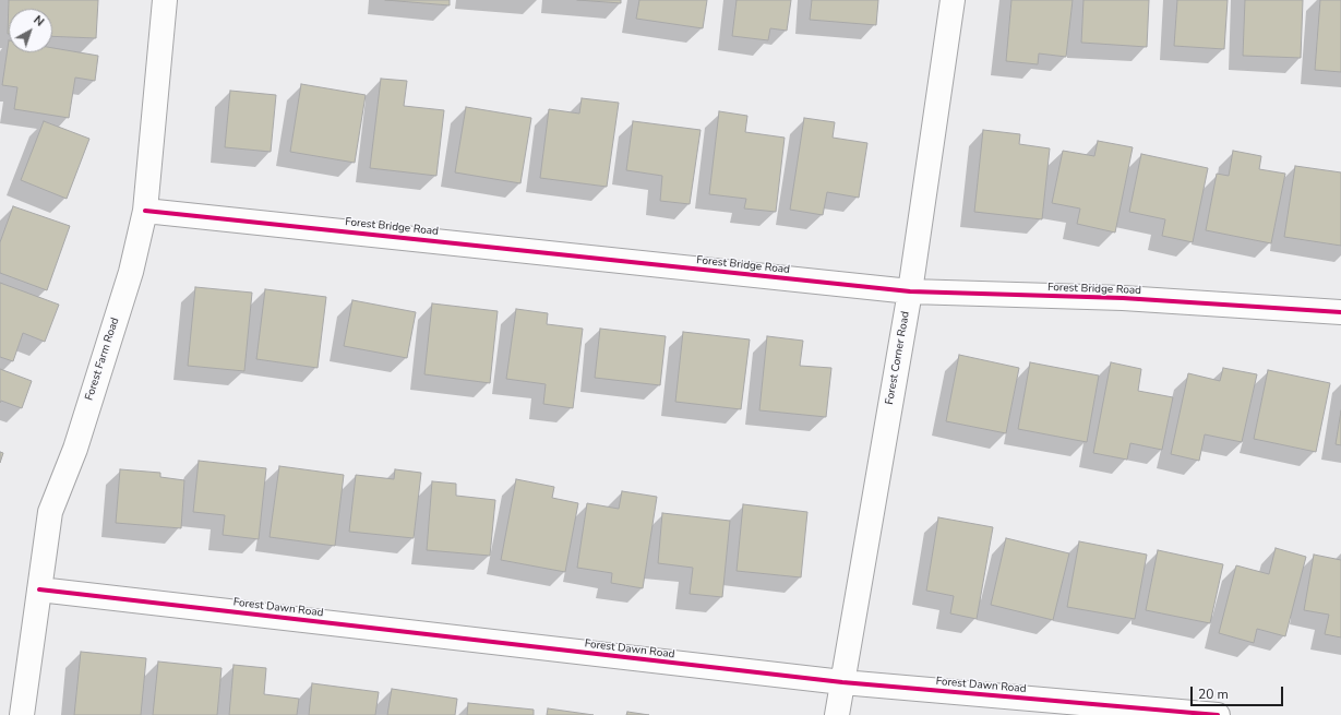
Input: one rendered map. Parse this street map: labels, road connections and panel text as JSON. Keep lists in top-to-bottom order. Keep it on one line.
{"streets":{"street":["Forest Bridge Road","Forest Corner Road","Forest Farm Road","Forest Dawn Road"]},"crossings":[["Forest Bridge Road","Forest Corner Road"],["Forest Bridge Road","Forest Farm Road"],["Forest Corner Road","Forest Dawn Road"],["Forest Farm Road","Forest Dawn Road"]],"scale_bar":"20 m","north":"top right"}
